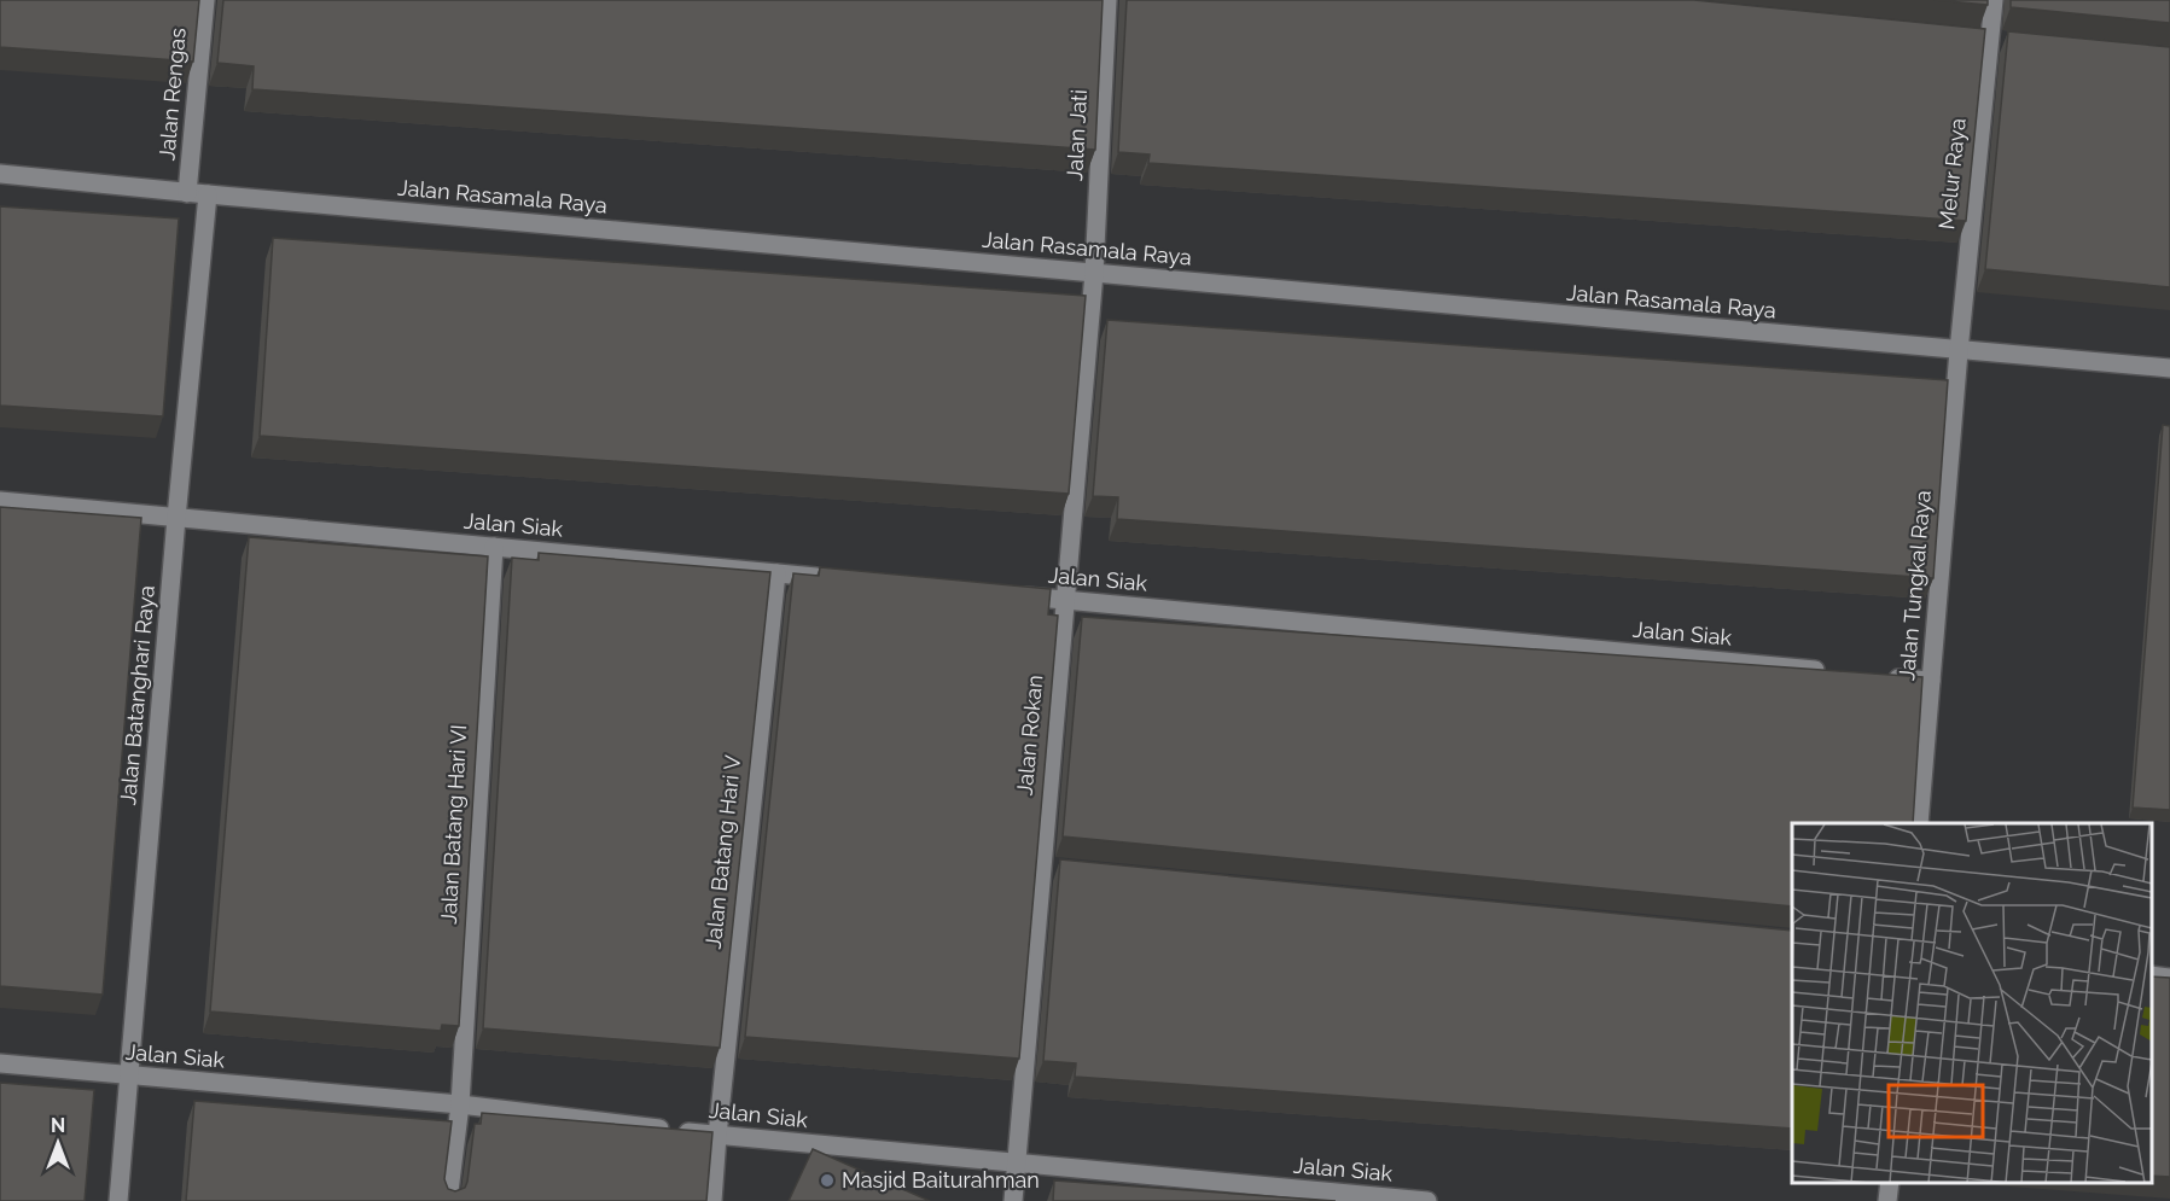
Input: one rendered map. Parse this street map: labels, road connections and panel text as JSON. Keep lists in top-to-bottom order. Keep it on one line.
{"streets":{"street":["Jalan Rengas","Jalan Jati","Melur Raya","Jalan Rasamala Raya","Jalan Siak","Jalan Tungkal Raya","Jalan Batanghari Raya","Jalan Rokan","Jalan Batang Hari VI","Jalan Batang Hari V"]},"crossings":[["Jalan Rengas","Jalan Rasamala Raya"],["Jalan Jati","Jalan Rasamala Raya"],["Jalan Jati","Jalan Rokan"],["Melur Raya","Jalan Rasamala Raya"],["Melur Raya","Jalan Tungkal Raya"],["Jalan Rasamala Raya","Jalan Tungkal Raya"],["Jalan Rasamala Raya","Jalan Batanghari Raya"],["Jalan Rasamala Raya","Jalan Rokan"],["Jalan Siak","Jalan Batanghari Raya"],["Jalan Siak","Jalan Rokan"],["Jalan Siak","Jalan Batang Hari VI"],["Jalan Siak","Jalan Batang Hari V"]],"places":["Masjid Baiturahman"],"north":"top"}
